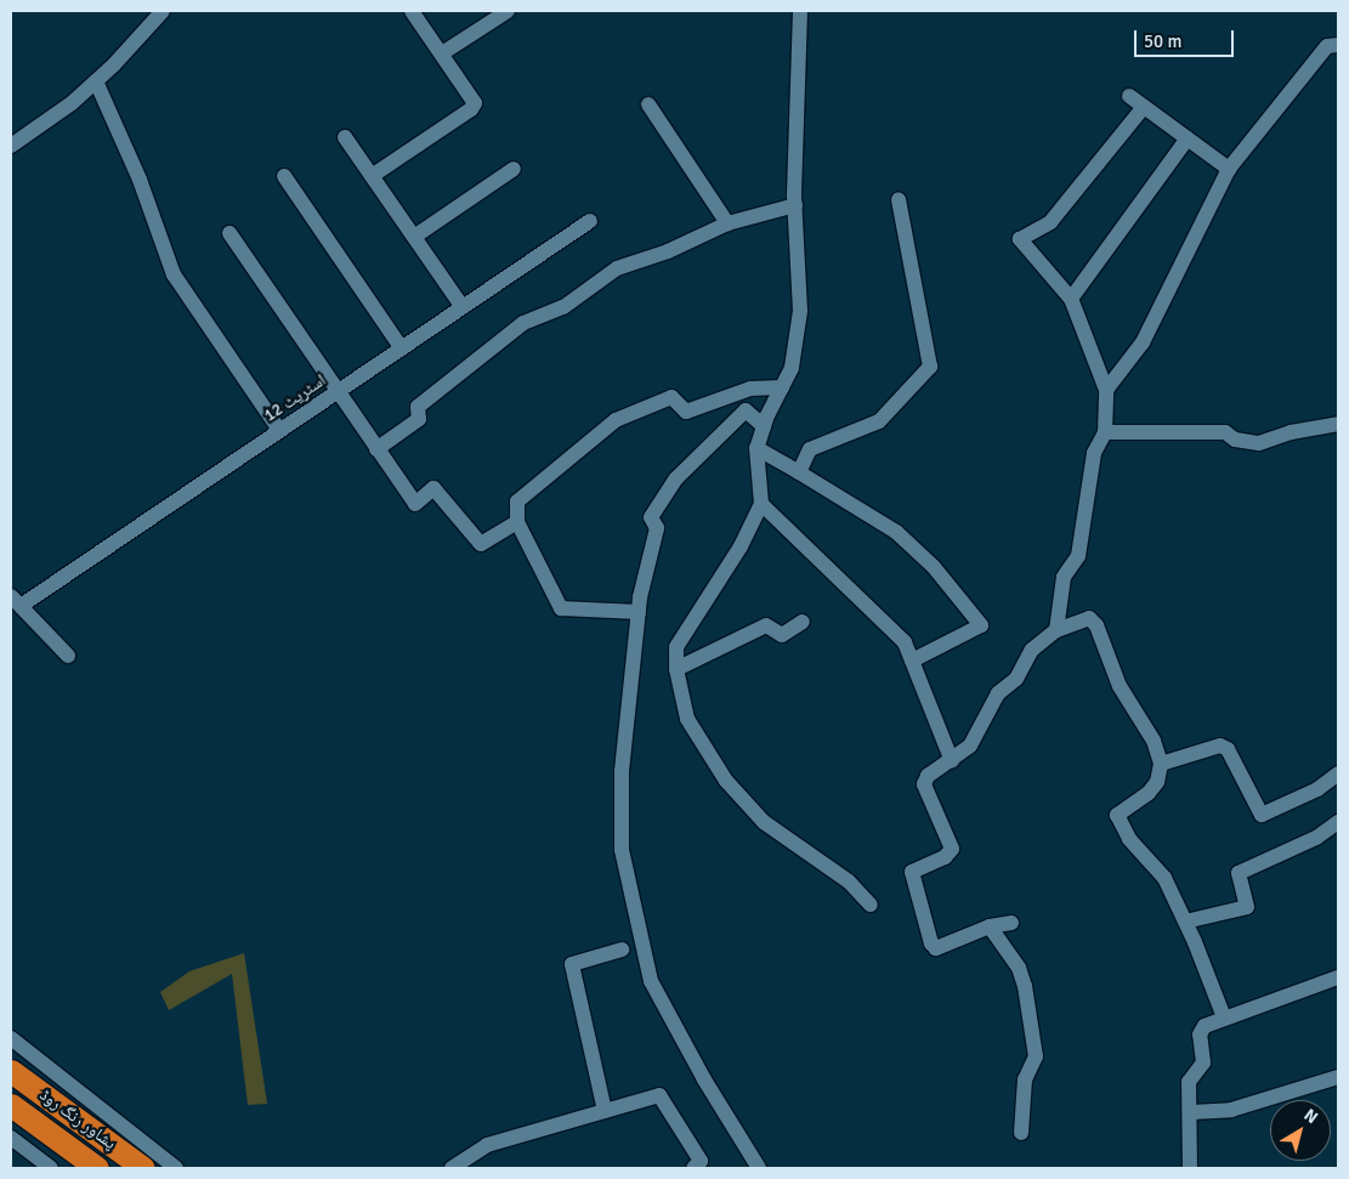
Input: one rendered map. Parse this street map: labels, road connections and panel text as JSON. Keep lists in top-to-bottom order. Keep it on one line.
{"streets":{"highway":["پشاور رنگ روڈ"],"street":["اسٹریٹ 12"]},"scale_bar":"50 m","north":"top right"}
